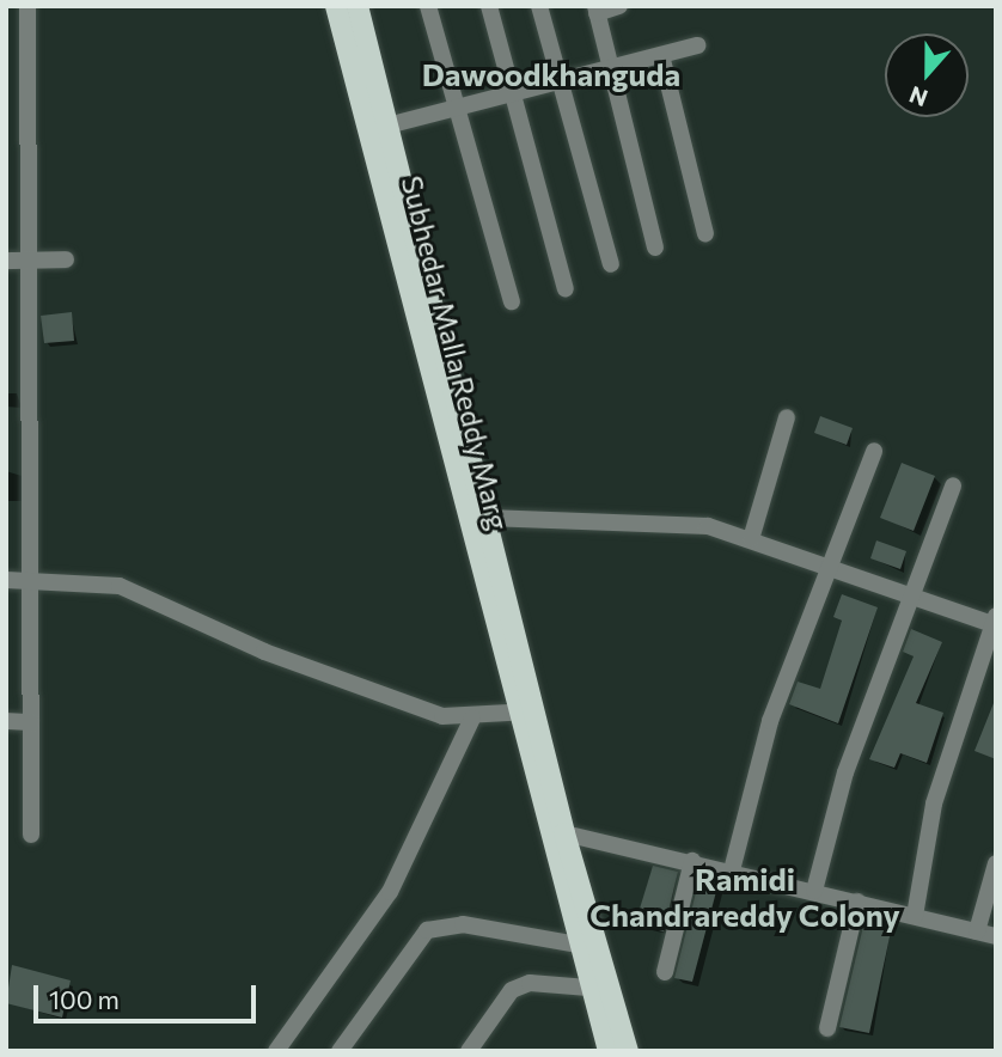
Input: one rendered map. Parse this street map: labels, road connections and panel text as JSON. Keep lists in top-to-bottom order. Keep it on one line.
{"streets":{"main road":["Subhedar Malla Reddy Marg"]},"districts":["Dawoodkhanguda","Ramidi Chandrareddy Colony"],"scale_bar":"100 m","north":"bottom"}
